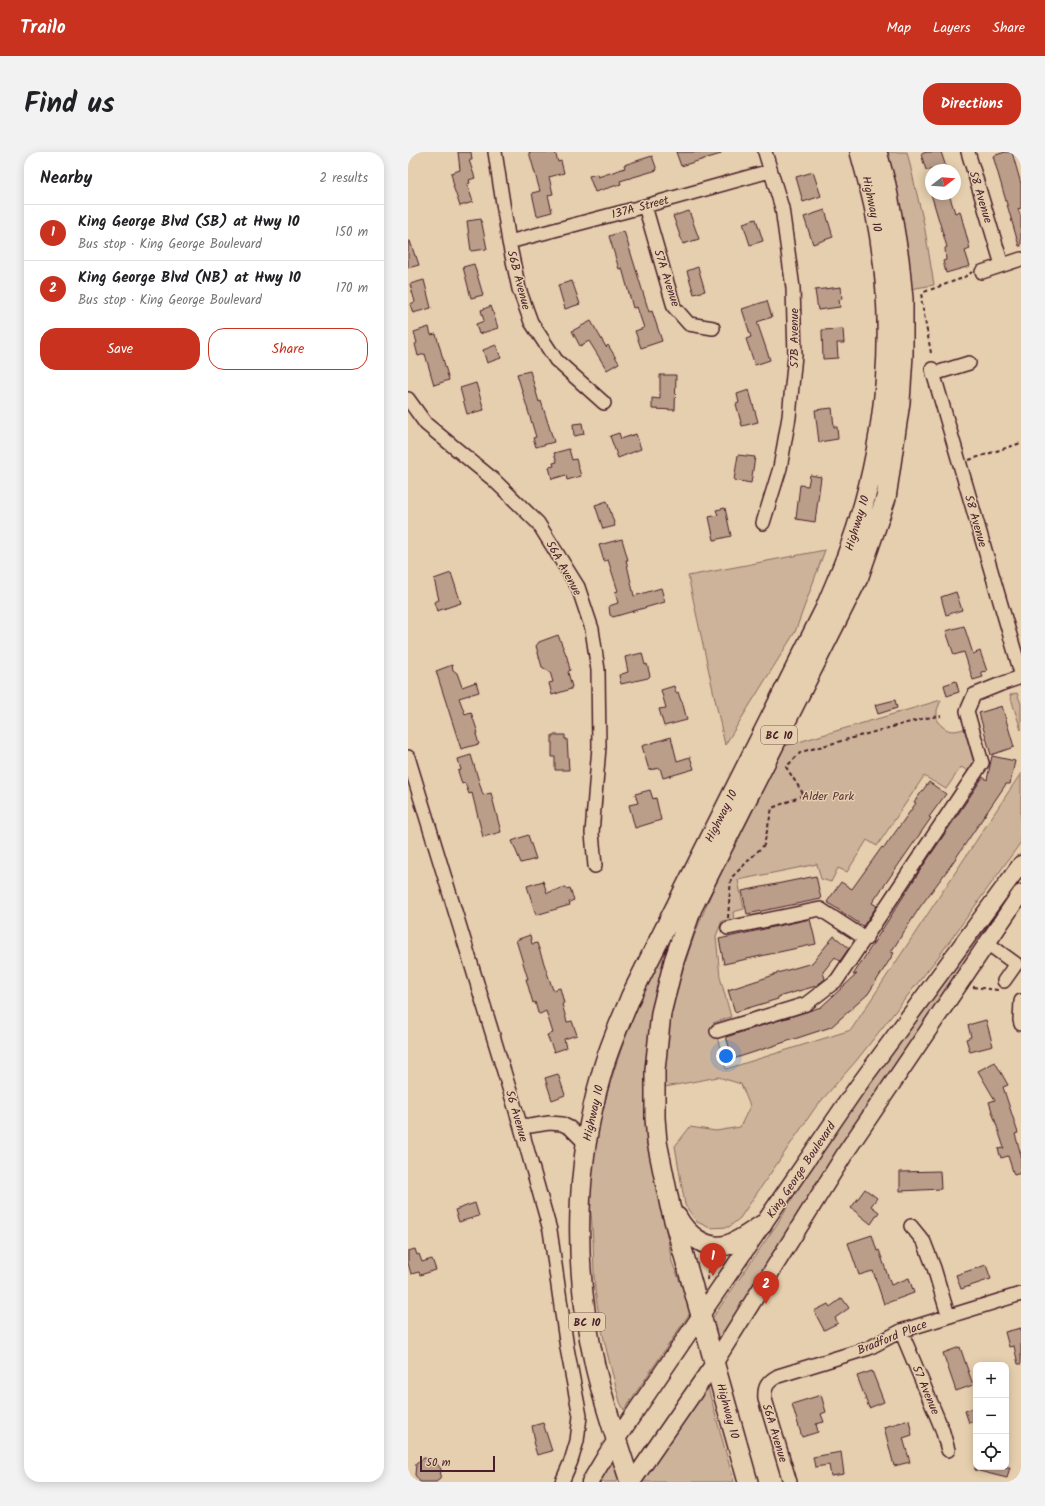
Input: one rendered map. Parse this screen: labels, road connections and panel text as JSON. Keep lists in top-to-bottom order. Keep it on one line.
{"streets":{"highway":["Highway 10","BC 10"],"main road":["King George Boulevard"],"street":["58 Avenue","137A Street","57A Avenue","56B Avenue","57B Avenue","56A Avenue","56 Avenue","Bradford Place","57 Avenue"]},"crossings":[["Highway 10","King George Boulevard"],["137A Street","57A Avenue"],["137A Street","56B Avenue"],["137A Street","57B Avenue"],["56A Avenue","Bradford Place"],["Bradford Place","57 Avenue"]],"parks":["Alder Park"],"scale_bar":"50 m","north":"right","page":{"header":"Trailo","nav":["Map","Layers","Share"],"title":"Find us","buttons":["Directions",["Save","Share"]],"heading":["Nearby","2 results"],"list":[{"mark":"1","name":"King George Blvd (SB) at Hwy 10","note":"Bus stop · King George Boulevard","value":"150 m"},{"mark":"2","name":"King George Blvd (NB) at Hwy 10","note":"Bus stop · King George Boulevard","value":"170 m"}],"pins":["1","2"],"map_buttons":["+","−"],"scale":"50 m"}}
